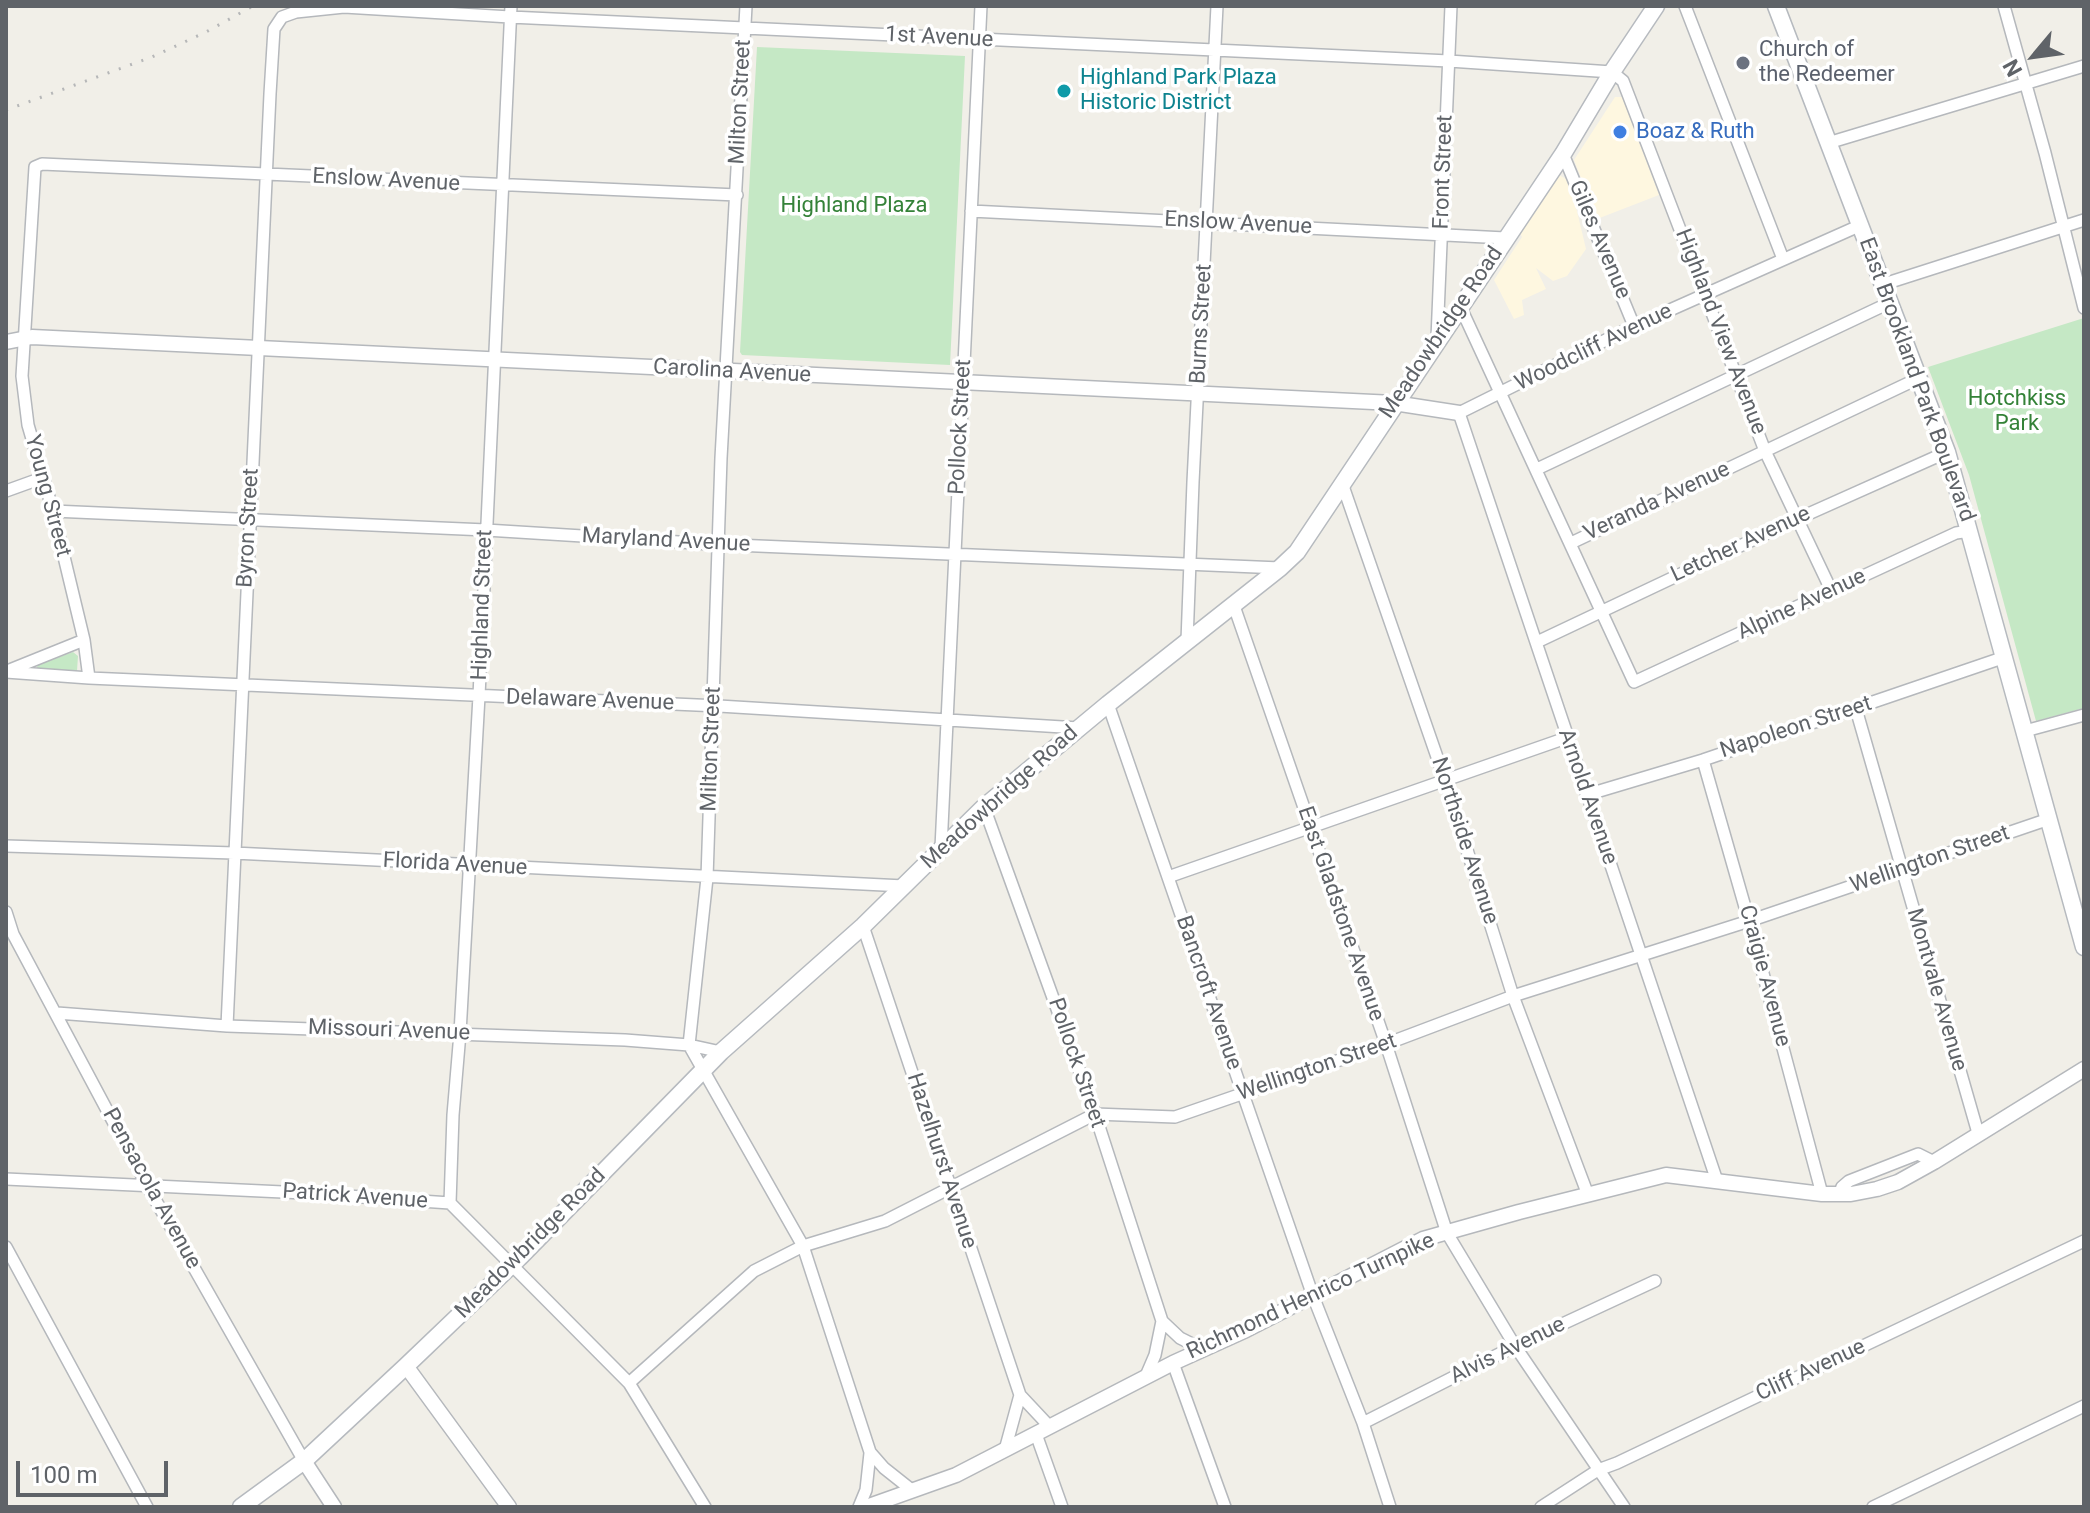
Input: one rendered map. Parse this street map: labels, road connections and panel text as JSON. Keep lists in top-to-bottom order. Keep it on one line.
{"streets":{"main road":["Meadowbridge Road","East Brookland Park Boulevard"],"street":["1st Avenue","Milton Street","Front Street","Enslow Avenue","Giles Avenue","Burns Street","Highland View Avenue","Woodcliff Avenue","Carolina Avenue","Pollock Street","Young Street","Veranda Avenue","Byron Street","Maryland Avenue","Letcher Avenue","Highland Street","Alpine Avenue","Delaware Avenue","Napoleon Street","Arnold Avenue","Northside Avenue","Wellington Street","Florida Avenue","East Gladstone Avenue","Craigie Avenue","Montvale Avenue","Bancroft Avenue","Missouri Avenue","Hazelhurst Avenue","Pensacola Avenue","Patrick Avenue","Richmond Henrico Turnpike","Alvis Avenue","Cliff Avenue"]},"crossings":[["1st Avenue","Milton Street"],["1st Avenue","Front Street"],["1st Avenue","Burns Street"],["1st Avenue","Highland View Avenue"],["1st Avenue","Meadowbridge Road"],["1st Avenue","Pollock Street"],["1st Avenue","Byron Street"],["1st Avenue","Highland Street"],["Milton Street","Enslow Avenue"],["Milton Street","Carolina Avenue"],["Milton Street","Maryland Avenue"],["Milton Street","Delaware Avenue"],["Milton Street","Florida Avenue"],["Milton Street","Missouri Avenue"],["Front Street","Enslow Avenue"],["Front Street","Meadowbridge Road"],["Enslow Avenue","Burns Street"],["Enslow Avenue","Meadowbridge Road"],["Enslow Avenue","Pollock Street"],["Enslow Avenue","Young Street"],["Enslow Avenue","Byron Street"],["Enslow Avenue","Highland Street"],["Giles Avenue","Meadowbridge Road"],["Giles Avenue","Woodcliff Avenue"],["Burns Street","Meadowbridge Road"],["Burns Street","Carolina Avenue"],["Burns Street","Maryland Avenue"],["Highland View Avenue","Meadowbridge Road"],["Highland View Avenue","Woodcliff Avenue"],["Highland View Avenue","Veranda Avenue"],["Highland View Avenue","Letcher Avenue"],["Highland View Avenue","Alpine Avenue"],["Meadowbridge Road","Carolina Avenue"],["Meadowbridge Road","Pollock Street"],["Meadowbridge Road","Maryland Avenue"],["Meadowbridge Road","Delaware Avenue"],["Meadowbridge Road","Northside Avenue"],["Meadowbridge Road","Florida Avenue"],["Meadowbridge Road","East Gladstone Avenue"],["Meadowbridge Road","Bancroft Avenue"],["Meadowbridge Road","Missouri Avenue"],["Meadowbridge Road","Hazelhurst Avenue"],["Meadowbridge Road","Pensacola Avenue"],["Meadowbridge Road","Patrick Avenue"],["Woodcliff Avenue","Carolina Avenue"],["Woodcliff Avenue","East Brookland Park Boulevard"],["Woodcliff Avenue","Arnold Avenue"],["Carolina Avenue","Pollock Street"],["Carolina Avenue","Young Street"],["Carolina Avenue","Byron Street"],["Carolina Avenue","Highland Street"],["Carolina Avenue","Arnold Avenue"],["East Brookland Park Boulevard","Veranda Avenue"],["East Brookland Park Boulevard","Letcher Avenue"],["East Brookland Park Boulevard","Alpine Avenue"],["East Brookland Park Boulevard","Napoleon Street"],["East Brookland Park Boulevard","Wellington Street"],["Pollock Street","Maryland Avenue"],["Pollock Street","Delaware Avenue"],["Pollock Street","Wellington Street"],["Young Street","Maryland Avenue"],["Young Street","Delaware Avenue"],["Byron Street","Maryland Avenue"],["Byron Street","Delaware Avenue"],["Byron Street","Florida Avenue"],["Byron Street","Missouri Avenue"],["Maryland Avenue","Highland Street"],["Letcher Avenue","Alpine Avenue"],["Letcher Avenue","Arnold Avenue"],["Highland Street","Delaware Avenue"],["Highland Street","Florida Avenue"],["Highland Street","Missouri Avenue"],["Highland Street","Patrick Avenue"],["Napoleon Street","Arnold Avenue"],["Napoleon Street","Craigie Avenue"],["Napoleon Street","Montvale Avenue"],["Arnold Avenue","Wellington Street"],["Arnold Avenue","Richmond Henrico Turnpike"],["Northside Avenue","Wellington Street"],["Northside Avenue","Richmond Henrico Turnpike"],["Wellington Street","East Gladstone Avenue"],["Wellington Street","Craigie Avenue"],["Wellington Street","Montvale Avenue"],["Wellington Street","Bancroft Avenue"],["Wellington Street","Hazelhurst Avenue"],["Wellington Street","Patrick Avenue"],["East Gladstone Avenue","Richmond Henrico Turnpike"],["East Gladstone Avenue","Alvis Avenue"],["East Gladstone Avenue","Cliff Avenue"],["Craigie Avenue","Richmond Henrico Turnpike"],["Montvale Avenue","Richmond Henrico Turnpike"],["Bancroft Avenue","Richmond Henrico Turnpike"],["Bancroft Avenue","Alvis Avenue"],["Missouri Avenue","Pensacola Avenue"],["Hazelhurst Avenue","Richmond Henrico Turnpike"],["Pensacola Avenue","Patrick Avenue"]],"parks":["Highland Plaza","Hotchkiss Park"],"places":["Church of the Redeemer","Highland Park Plaza Historic District","Boaz & Ruth"],"scale_bar":"100 m","north":"bottom left"}
